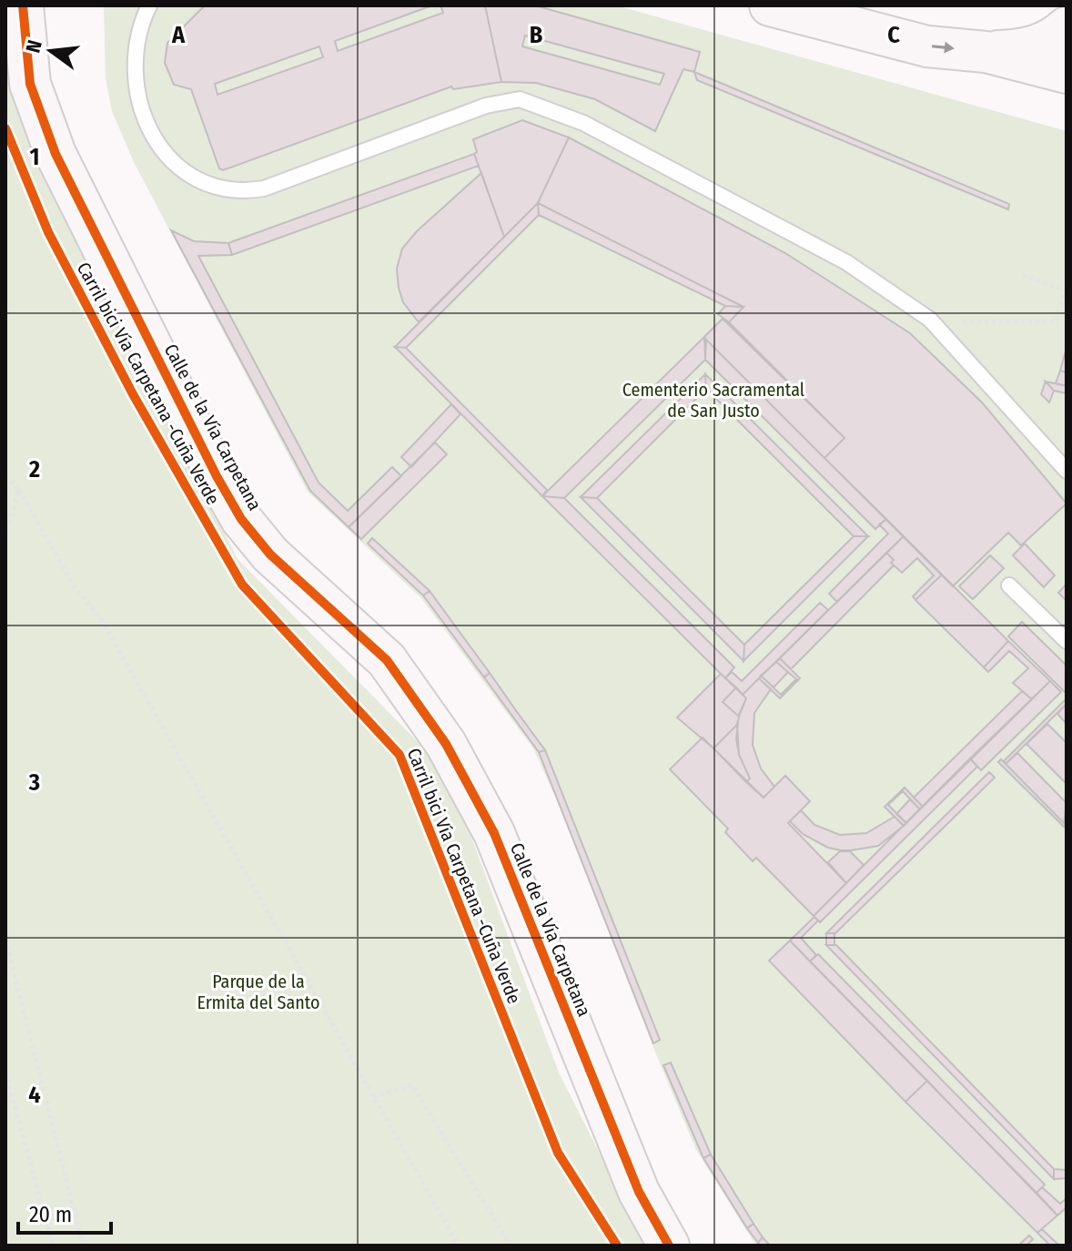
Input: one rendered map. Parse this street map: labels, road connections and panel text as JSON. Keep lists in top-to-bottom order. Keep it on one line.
{"streets":{"street":["Calle de la Vía Carpetana"],"cycle path":["Carril bici Vía Carpetana -Cuña Verde"]},"parks":["Cementerio Sacramental de San Justo","Parque de la Ermita del Santo"],"scale_bar":"20 m","north":"left","grid":{"columns":["A","B","C"],"rows":["1","2","3","4"]}}
